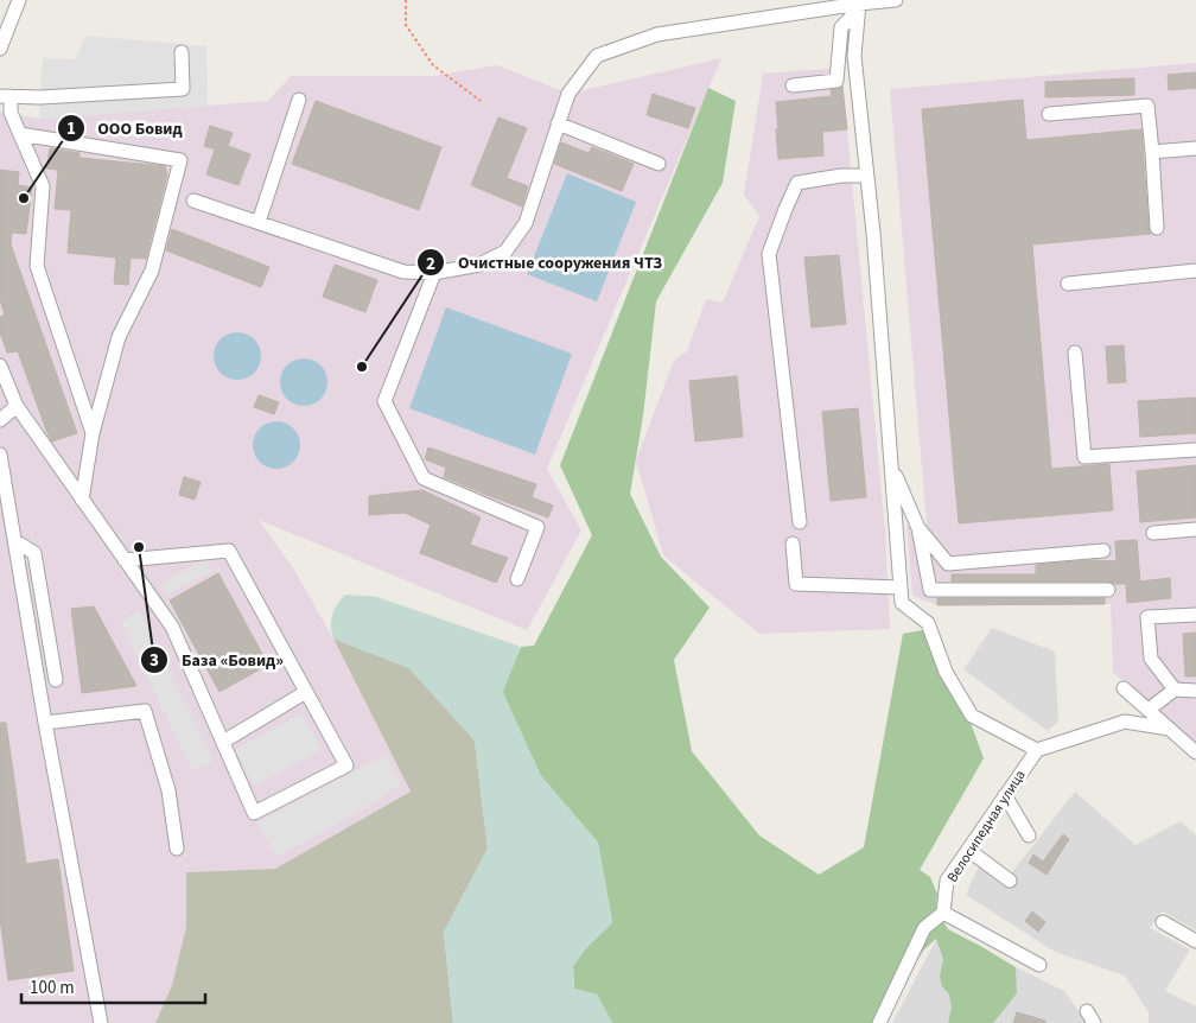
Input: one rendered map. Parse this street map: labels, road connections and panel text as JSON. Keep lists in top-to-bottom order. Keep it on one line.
{"streets":{"street":["Велосипедная улица"]},"places":["ООО Бовид","Очистные сооружения ЧТЗ","База «Бовид»"],"scale_bar":"100 m"}
